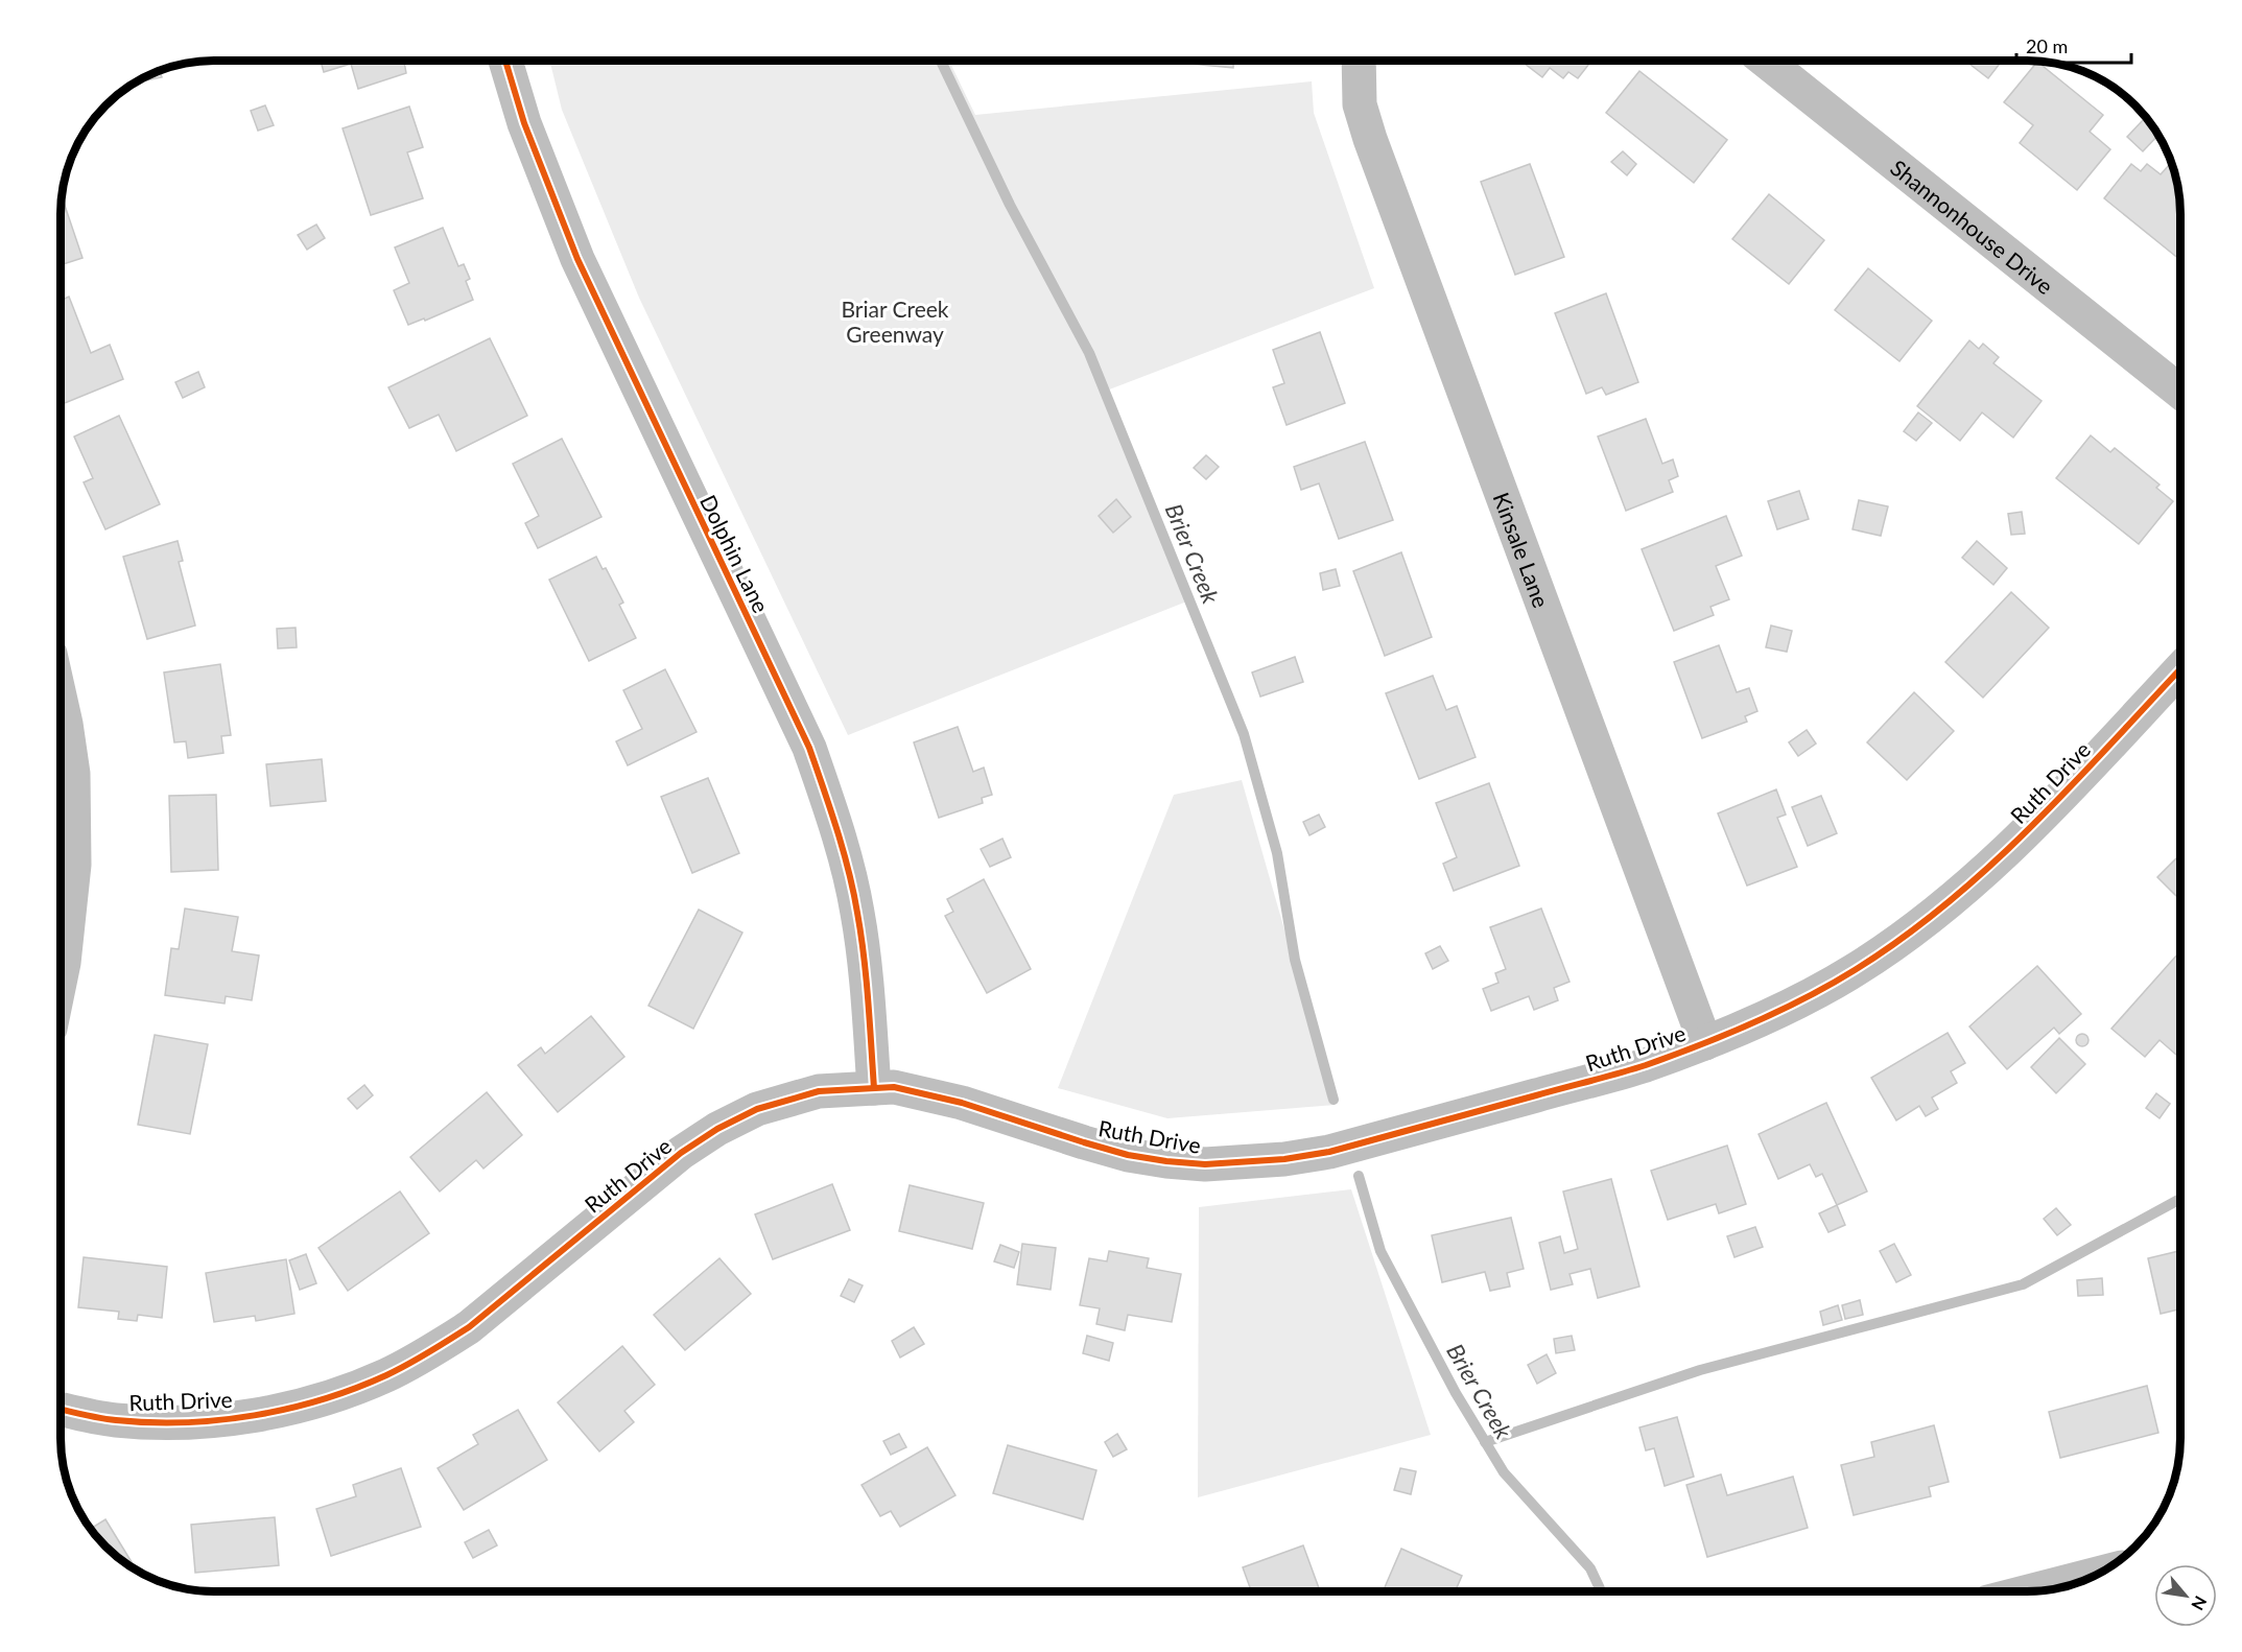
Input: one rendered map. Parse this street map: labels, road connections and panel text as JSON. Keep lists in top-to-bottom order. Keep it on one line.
{"streets":{"street":["Shannonhouse Drive","Kinsale Lane","Dolphin Lane","Ruth Drive"]},"crossings":[["Kinsale Lane","Ruth Drive"],["Dolphin Lane","Ruth Drive"]],"water":["Brier Creek"],"parks":["Briar Creek Greenway"],"scale_bar":"20 m","north":"bottom right"}
